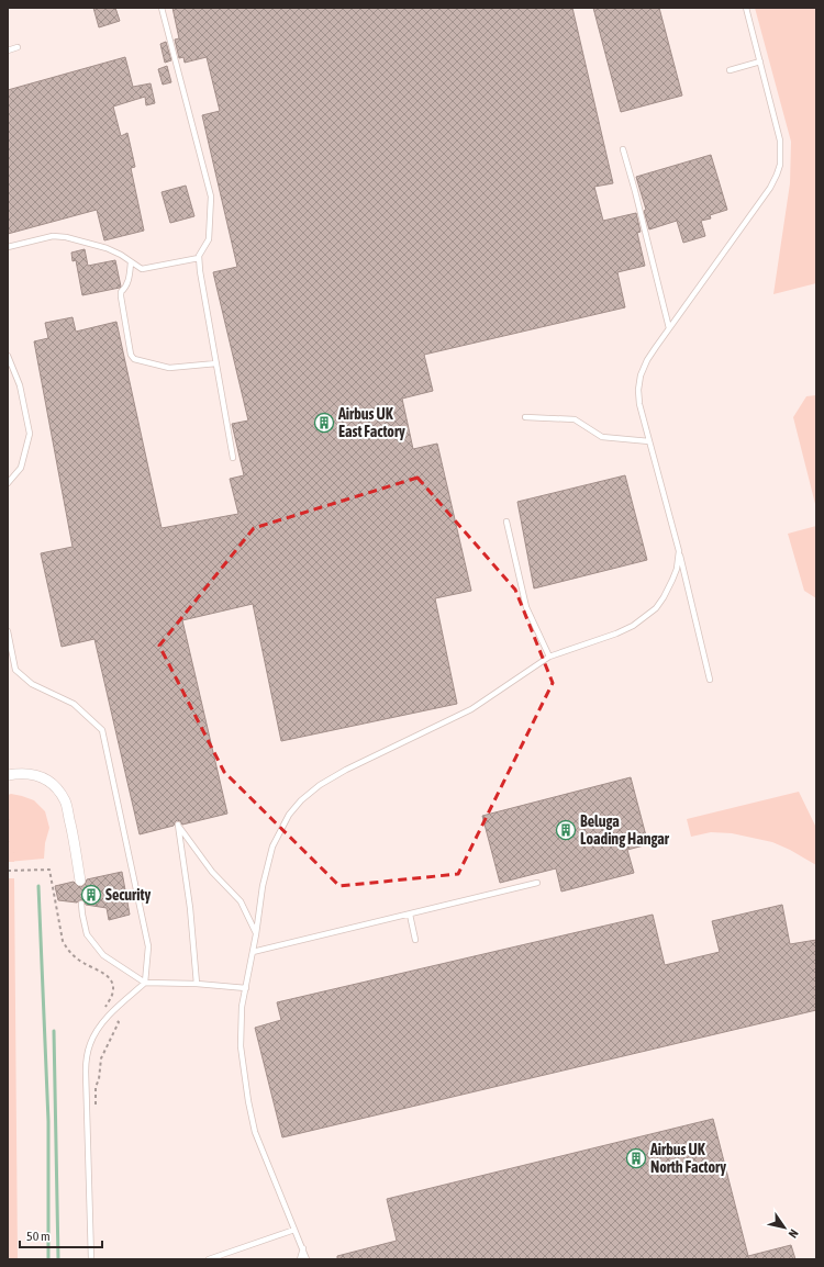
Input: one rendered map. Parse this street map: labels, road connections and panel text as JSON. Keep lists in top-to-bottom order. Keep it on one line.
{"places":{"building":["Airbus UK East Factory","Beluga Loading Hangar","Security","Airbus UK North Factory"]},"scale_bar":"50 m","north":"bottom right"}
